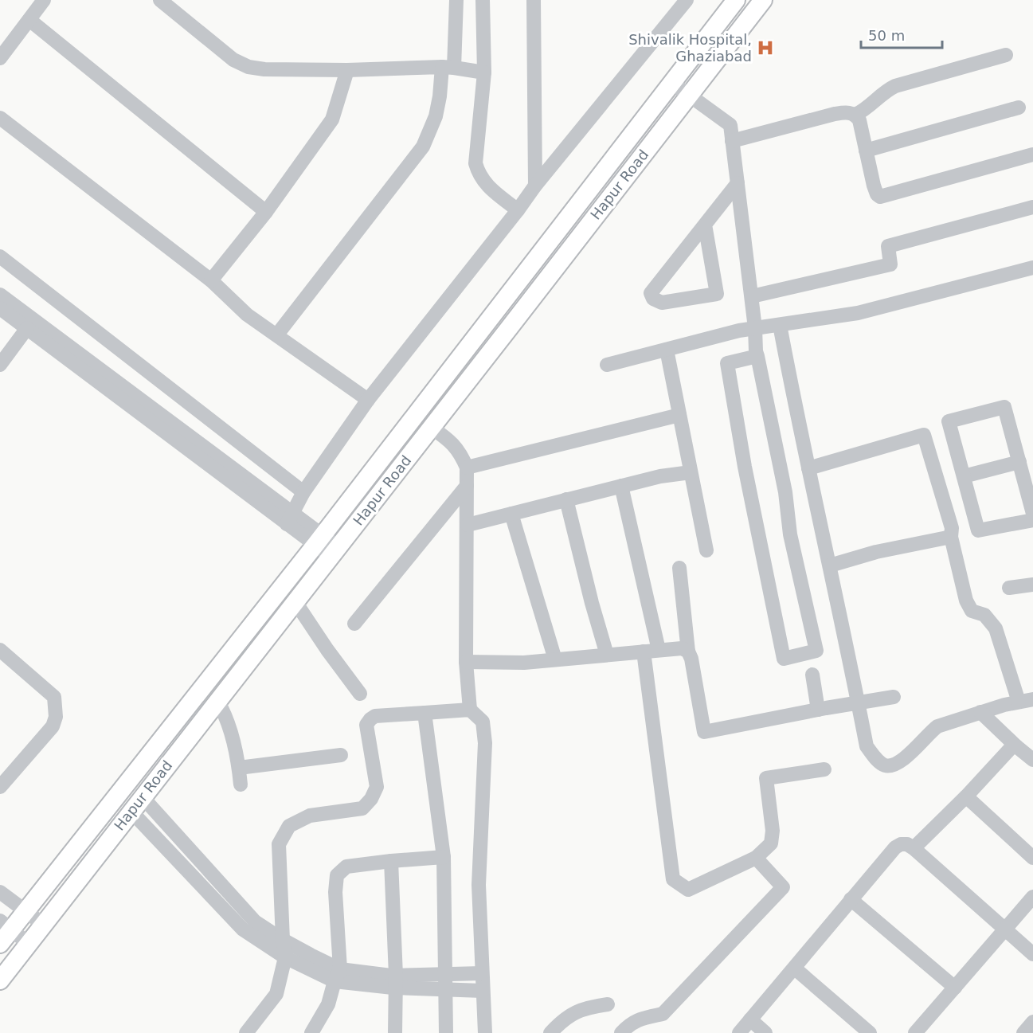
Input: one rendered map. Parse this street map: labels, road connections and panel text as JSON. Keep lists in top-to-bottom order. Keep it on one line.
{"streets":{"main road":["Hapur Road"]},"places":{"hospital":["Shivalik Hospital, Ghaziabad"]},"scale_bar":"50 m"}
